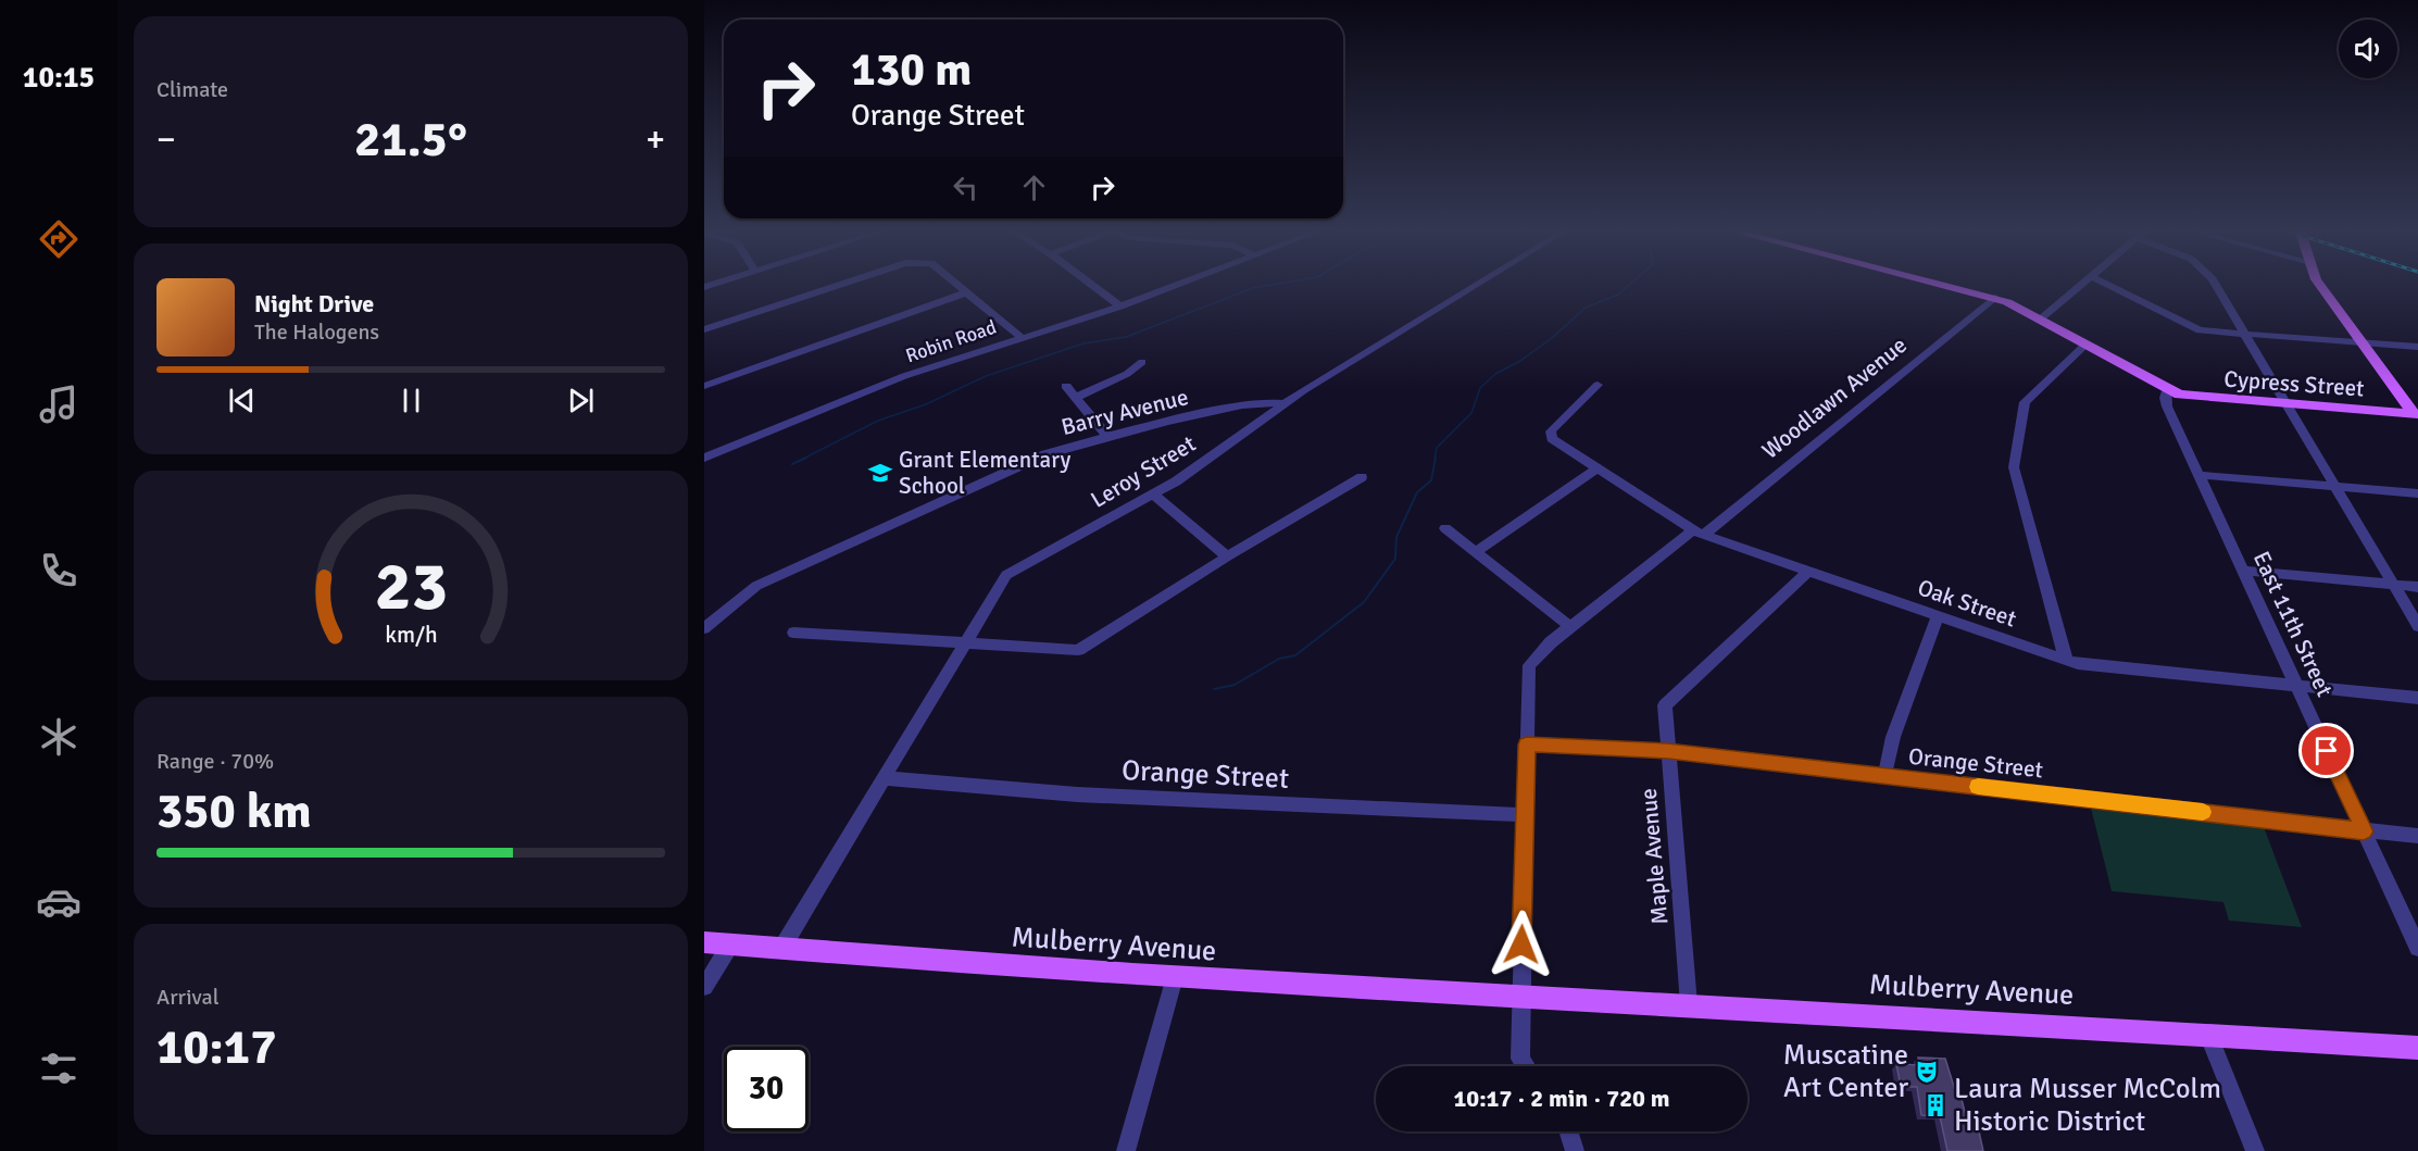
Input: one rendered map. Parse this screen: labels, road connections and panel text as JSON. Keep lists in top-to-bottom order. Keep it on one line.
{"streets":{"main road":["Cypress Street","Mulberry Avenue"],"street":["Robin Road","Woodlawn Avenue","Barry Avenue","Leroy Street","Oak Street","East 11th Street","Orange Street","Maple Avenue"]},"crossings":[["Cypress Street","Woodlawn Avenue"],["Cypress Street","East 11th Street"],["Woodlawn Avenue","Oak Street"],["Woodlawn Avenue","Orange Street"],["Woodlawn Avenue","Mulberry Avenue"],["Barry Avenue","Leroy Street"],["Leroy Street","Orange Street"],["Leroy Street","Mulberry Avenue"],["Oak Street","East 11th Street"],["Oak Street","Maple Avenue"],["East 11th Street","Orange Street"],["Orange Street","Maple Avenue"],["Maple Avenue","Mulberry Avenue"]],"places":{"school or university":["Grant Elementary School"],"theatre":["Muscatine Art Center"],"building":["Laura Musser McColm Historic District"]},"page":{"tabs":"10:15","tile":["Climate",["Range · 70%","350 km"],["Arrival","10:17"]],"turn":["130 m","Orange Street"],"heat":["−","21.5°","+"],"song":["Night Drive","The Halogens"],"limit":"30","trip":"10:17 · 2 min · 720 m","gauge":["23","km/h"]}}
